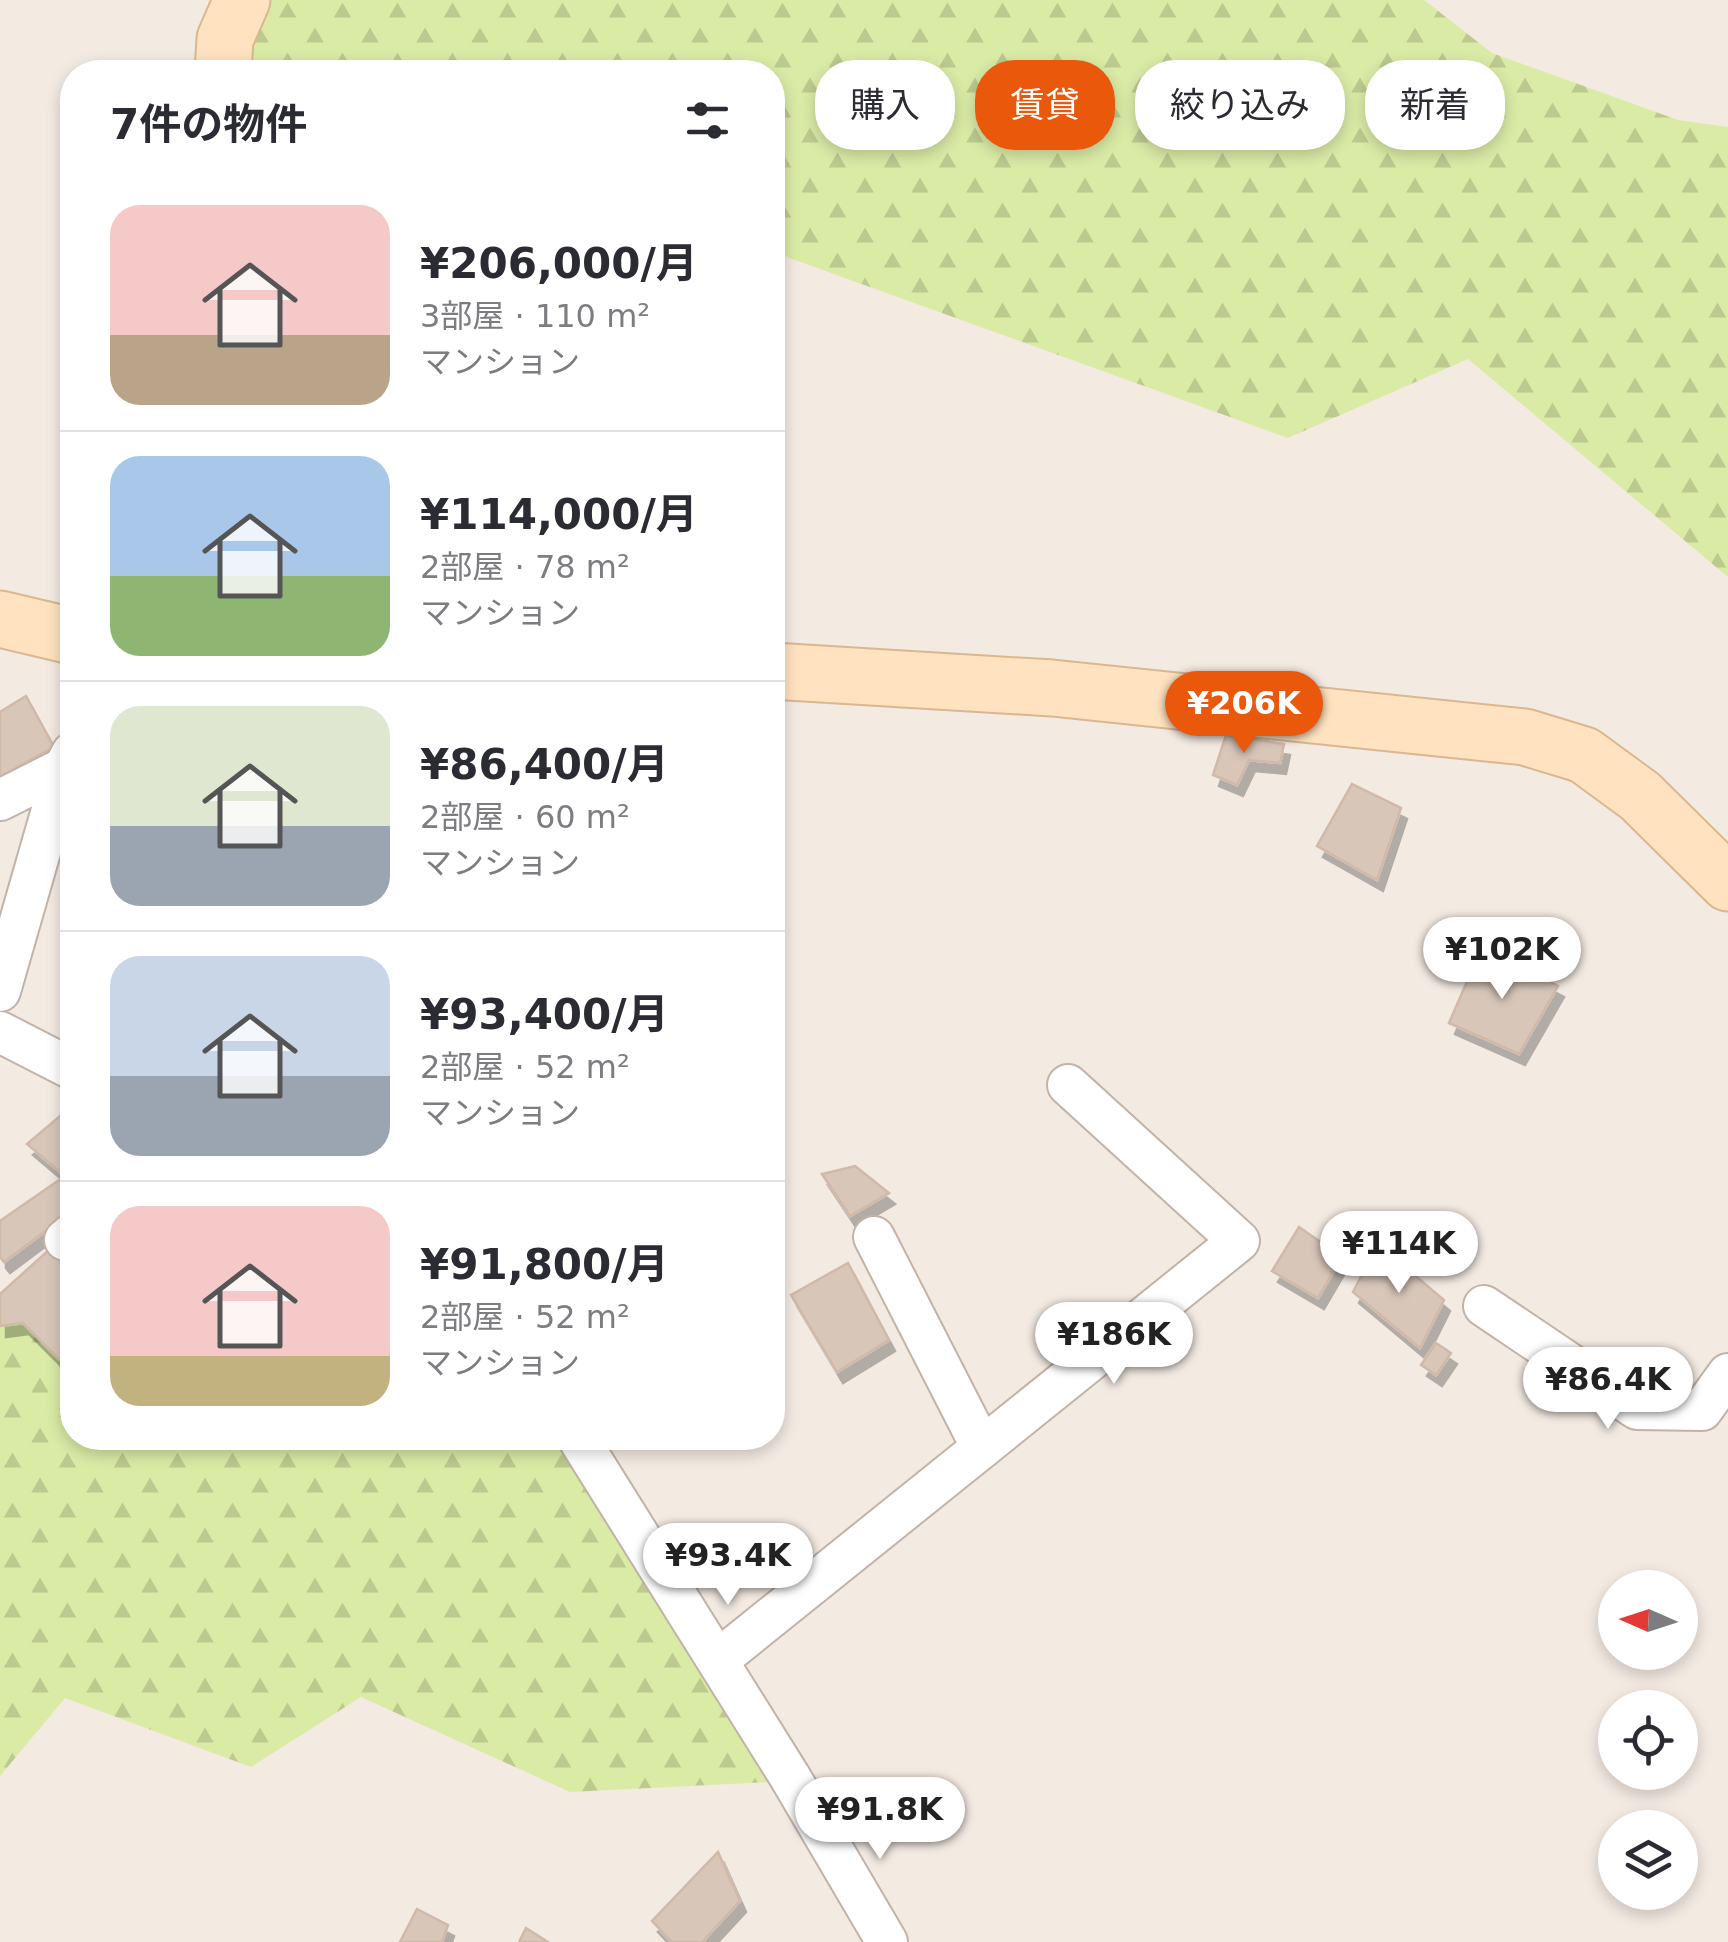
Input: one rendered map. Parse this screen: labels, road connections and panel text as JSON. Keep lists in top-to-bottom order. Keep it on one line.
{"north":"left","page":{"chip":["購入","賃貸","絞り込み","新着"],"heading":"7件の物件","list":[{"name":"¥206,000/月","note":"3部屋 · 110 m² · マンション"},{"name":"¥114,000/月","note":"2部屋 · 78 m² · マンション"},{"name":"¥86,400/月","note":"2部屋 · 60 m² · マンション"},{"name":"¥93,400/月","note":"2部屋 · 52 m² · マンション"},{"name":"¥91,800/月","note":"2部屋 · 52 m² · マンション"}],"price":["¥206K","¥102K","¥114K","¥186K","¥86.4K","¥93.4K","¥91.8K"]}}
